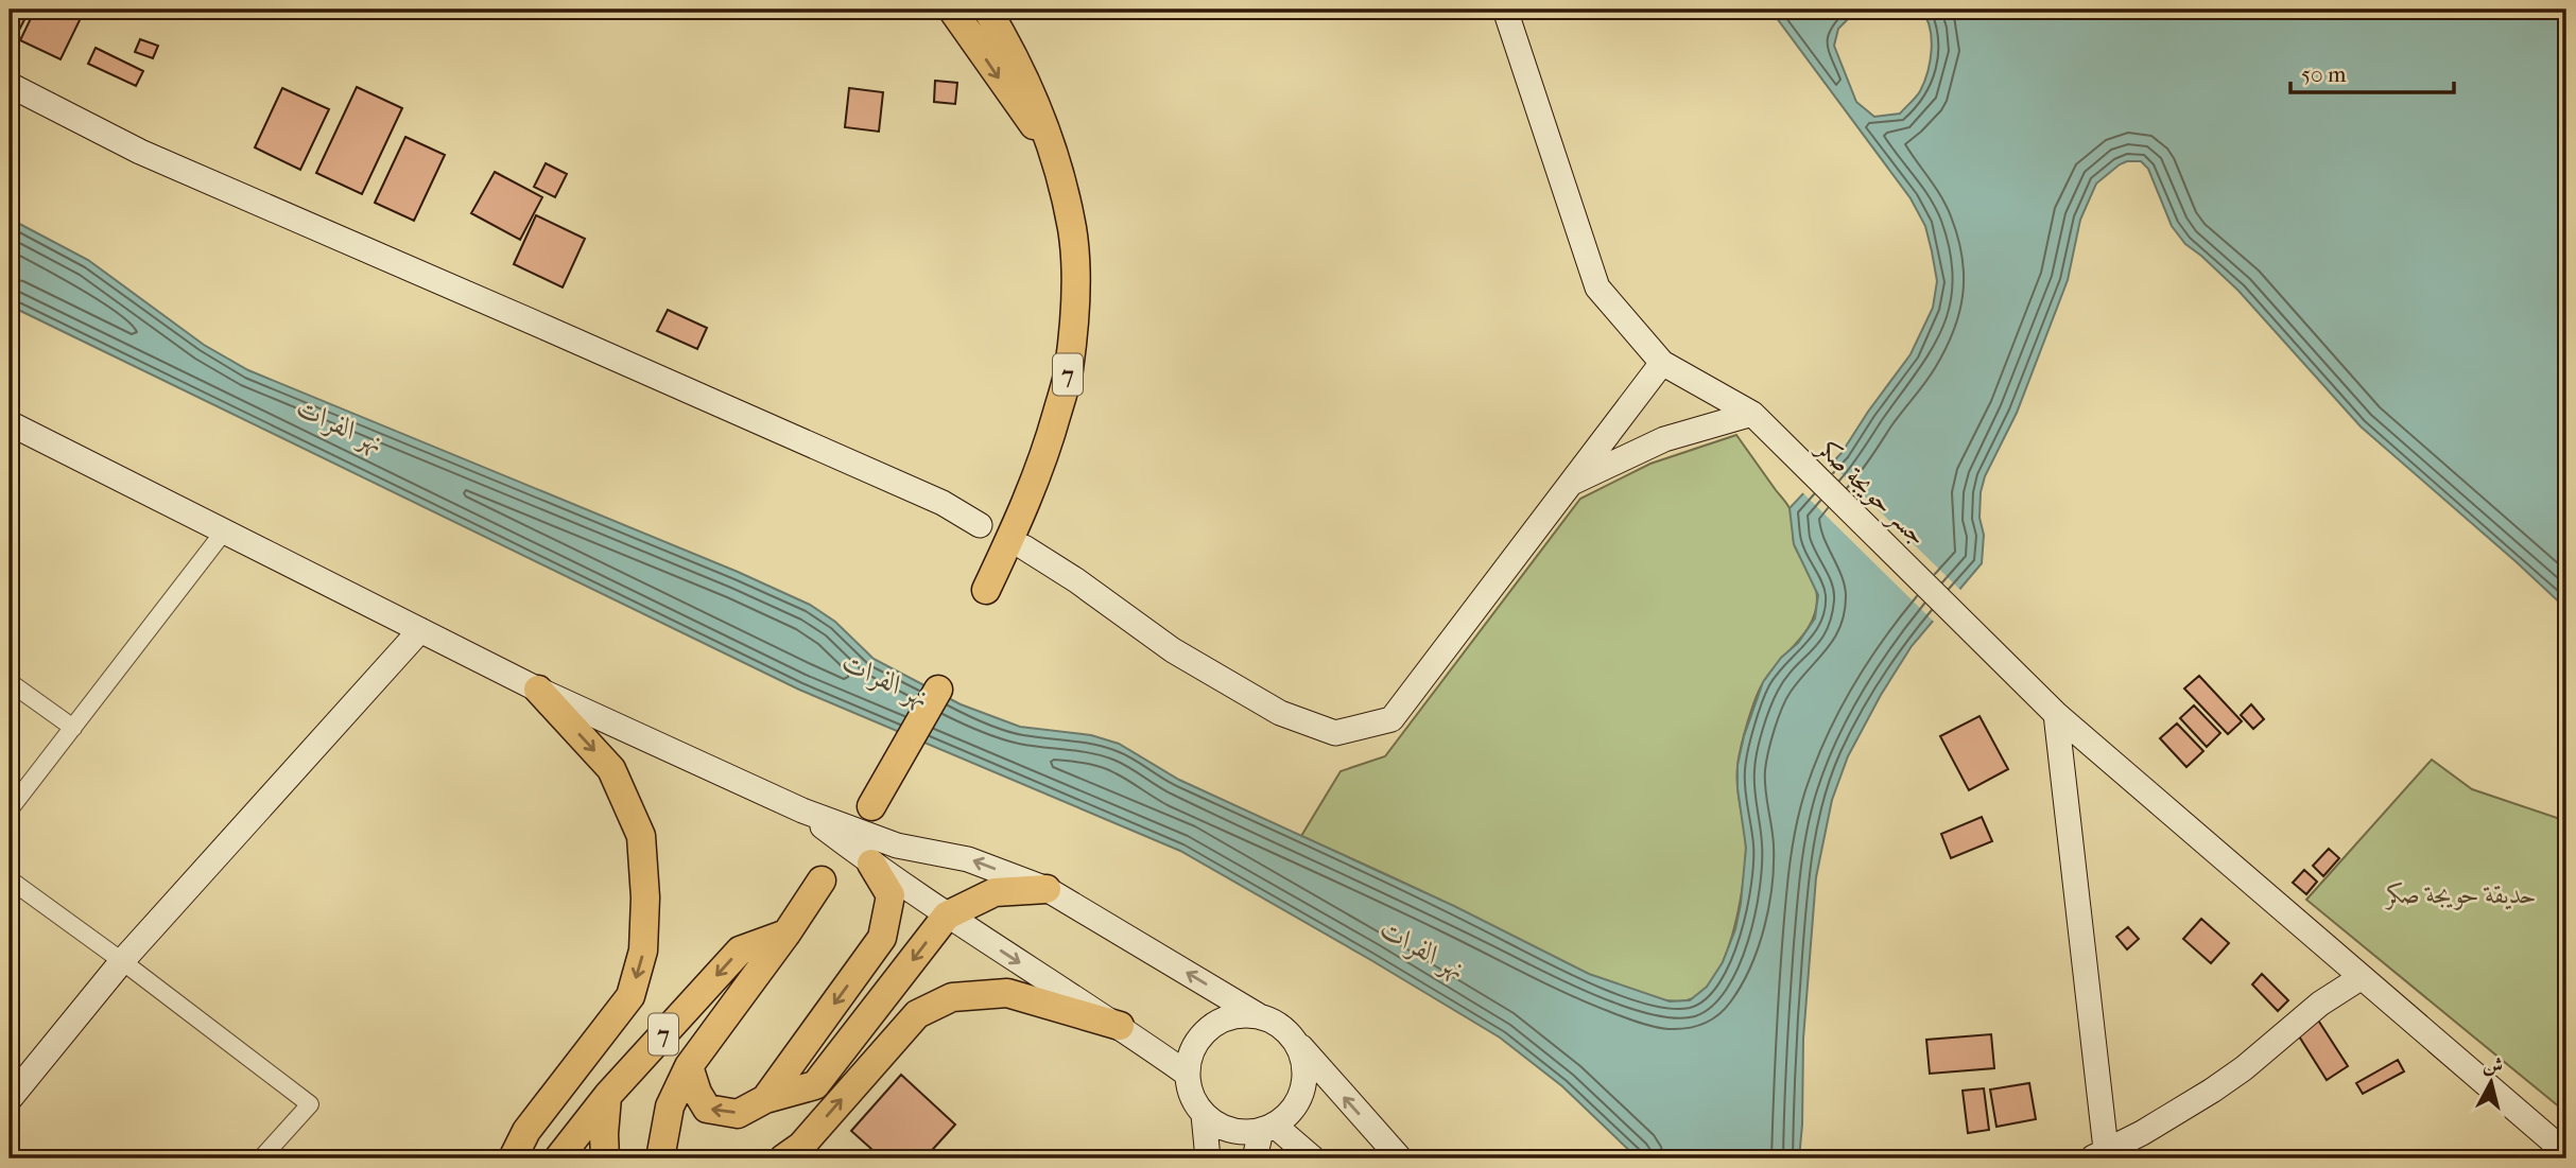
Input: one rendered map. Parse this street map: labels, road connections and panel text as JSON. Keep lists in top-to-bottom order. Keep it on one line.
{"streets":{"main road":["7"],"street":["جسر حويجة صكر"]},"water":["نهر الفرات"],"parks":["حديقة حويجة صكر"],"scale_bar":"50 m","north":"top"}
